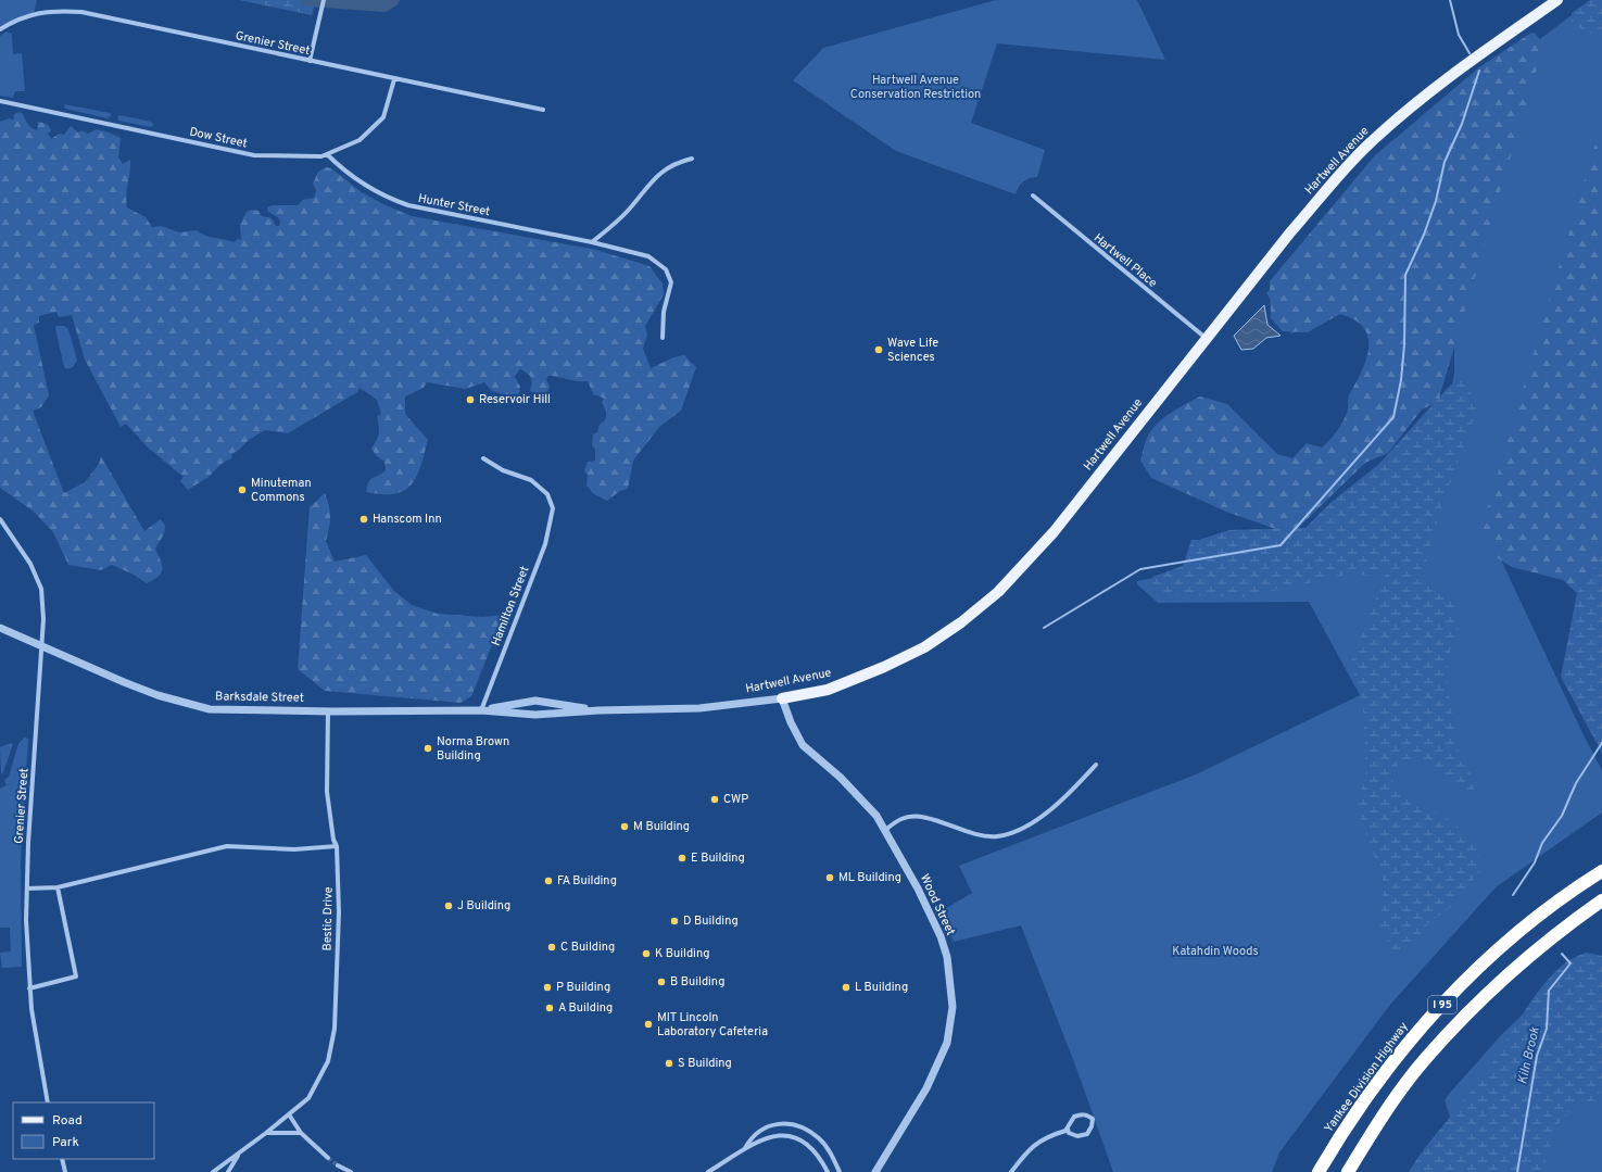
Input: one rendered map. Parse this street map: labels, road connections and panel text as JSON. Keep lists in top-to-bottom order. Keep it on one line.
{"streets":{"highway":["I 95","Yankee Division Highway"],"main road":["Hartwell Avenue"],"street":["Grenier Street","Dow Street","Hunter Street","Hartwell Place","Hamilton Street","Barksdale Street","Wood Street","Bestic Drive"]},"crossings":[["Grenier Street","Dow Street"],["Grenier Street","Barksdale Street"],["Dow Street","Hunter Street"],["Hartwell Avenue","Hartwell Place"],["Hartwell Avenue","Barksdale Street"],["Hartwell Avenue","Wood Street"],["Hamilton Street","Barksdale Street"],["Barksdale Street","Bestic Drive"]],"water":["Kiln Brook"],"parks":["Hartwell Avenue Conservation Restriction","Katahdin Woods"],"places":["Wave Life Sciences","Reservoir Hill","Minuteman Commons","Hanscom Inn","Norma Brown Building","CWP","M Building","E Building","ML Building","FA Building","J Building","D Building","C Building","K Building","B Building","P Building","L Building","A Building","MIT Lincoln Laboratory Cafeteria","S Building"],"legend":["Road","Park"]}
